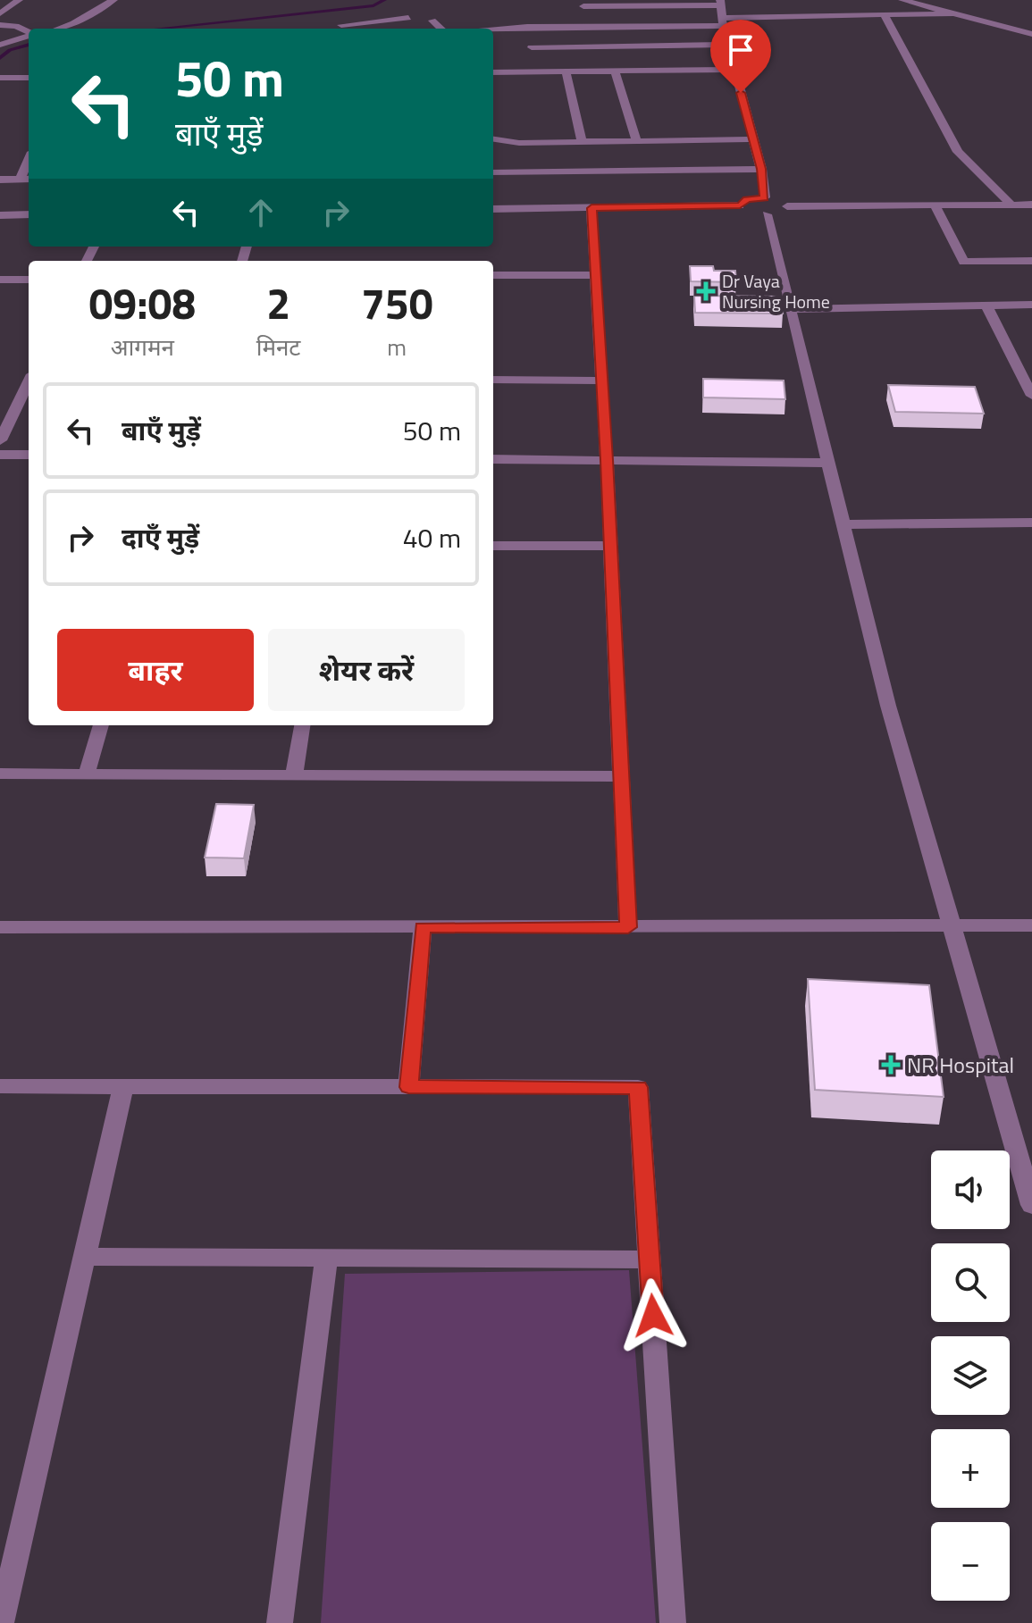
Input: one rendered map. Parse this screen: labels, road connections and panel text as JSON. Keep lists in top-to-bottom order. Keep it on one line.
{"places":{"health":["Dr Vaya Nursing Home","NR Hospital"]},"page":{"turn":["50 m","बाएँ मुड़ें"],"eta":["09:08","आगमन","2","मिनट","750","m"],"list":[{"name":"बाएँ मुड़ें","value":"50 m"},{"name":"दाएँ मुड़ें","value":"40 m"}],"buttons":["बाहर","शेयर करें"],"map_buttons":["+","−"]}}
